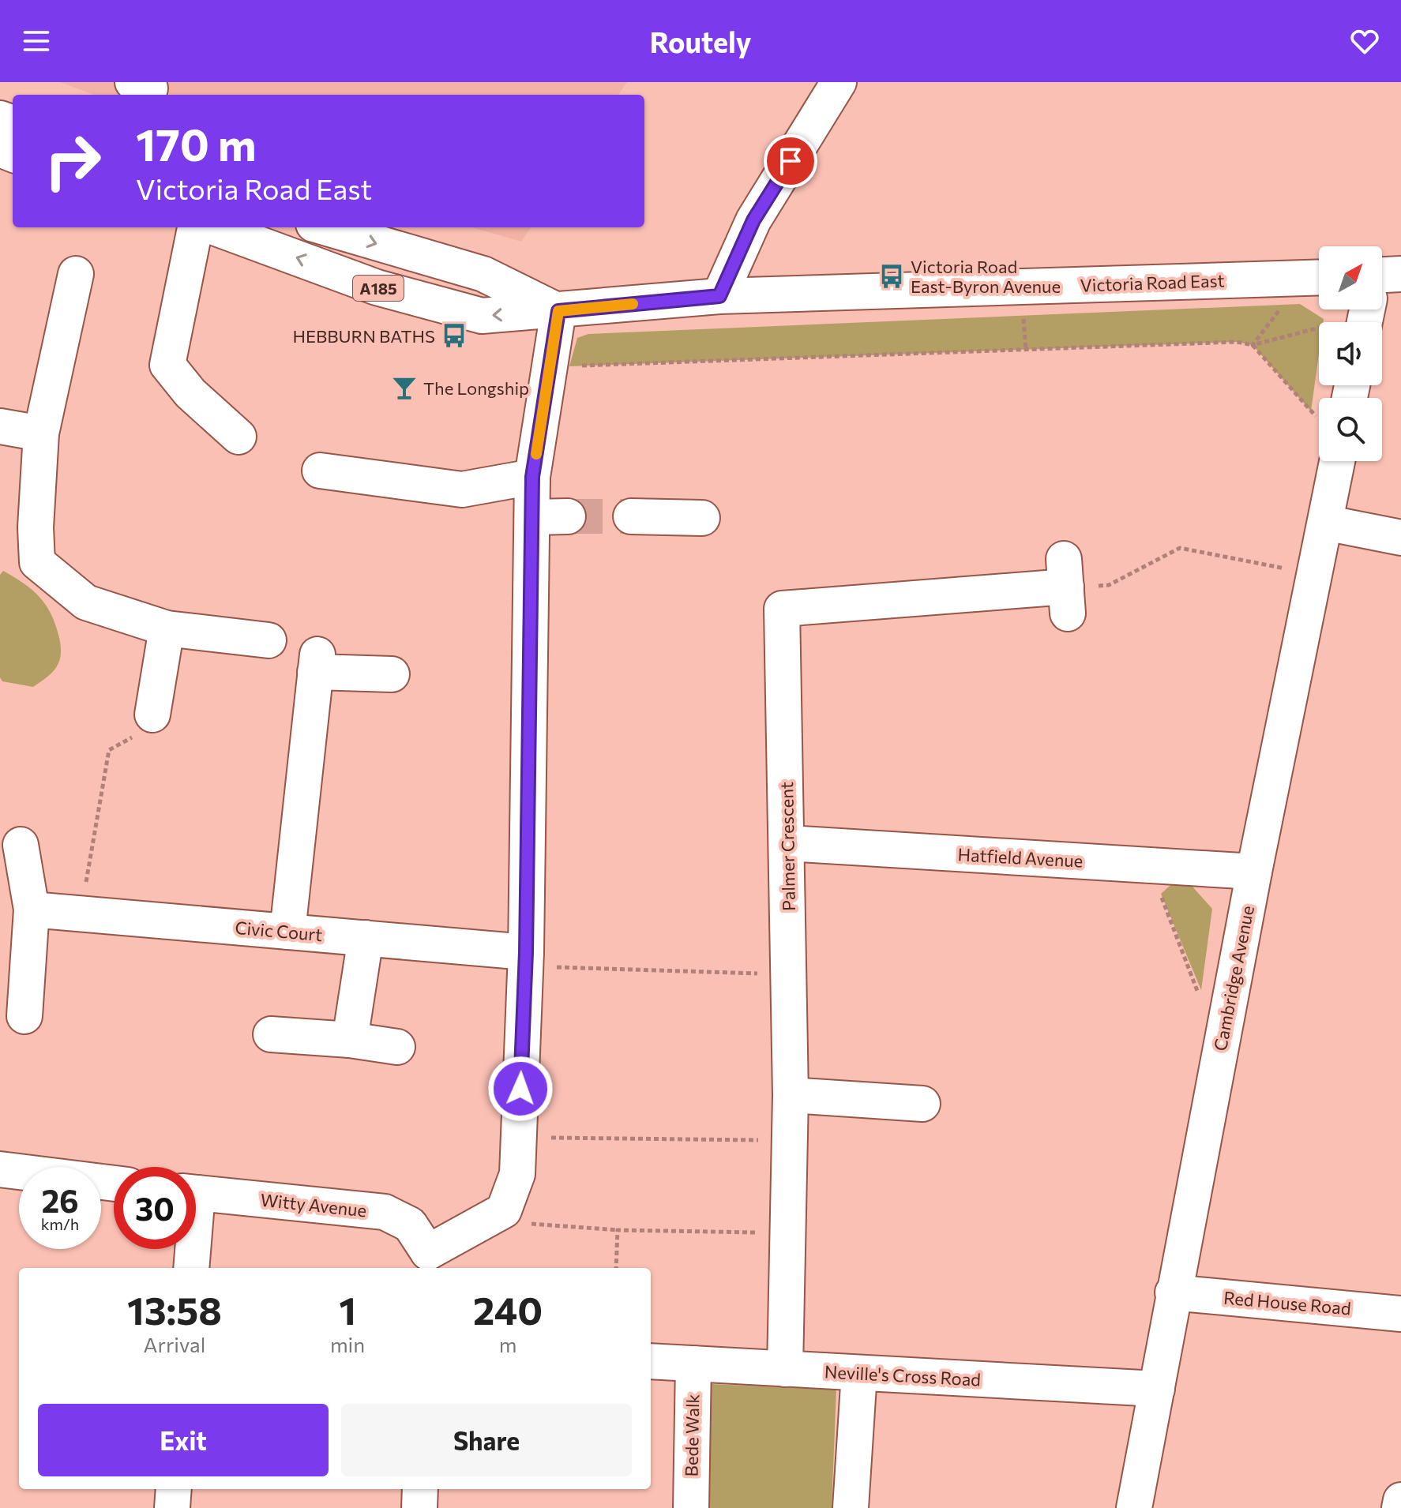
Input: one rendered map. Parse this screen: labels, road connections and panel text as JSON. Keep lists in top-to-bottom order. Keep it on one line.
{"streets":{"street":["Victoria Road East","A185","Palmer Crescent","Hatfield Avenue","Civic Court","Cambridge Avenue","Witty Avenue","Red House Road","Neville's Cross Road","Bede Walk"]},"crossings":[["Victoria Road East","A185"],["Palmer Crescent","Hatfield Avenue"],["Palmer Crescent","Neville's Cross Road"],["Hatfield Avenue","Cambridge Avenue"],["Cambridge Avenue","Red House Road"],["Cambridge Avenue","Neville's Cross Road"],["Neville's Cross Road","Bede Walk"]],"places":{"bus stop":["Victoria Road East-Byron Avenue","HEBBURN BATHS"],"bar":["The Longship"]},"north":"top right","page":{"header":"Routely","turn":["170 m","Victoria Road East"],"speed":"26 km/h","limit":"30","eta":["13:58","Arrival","1","min","240","m"],"buttons":["Exit","Share"]}}
